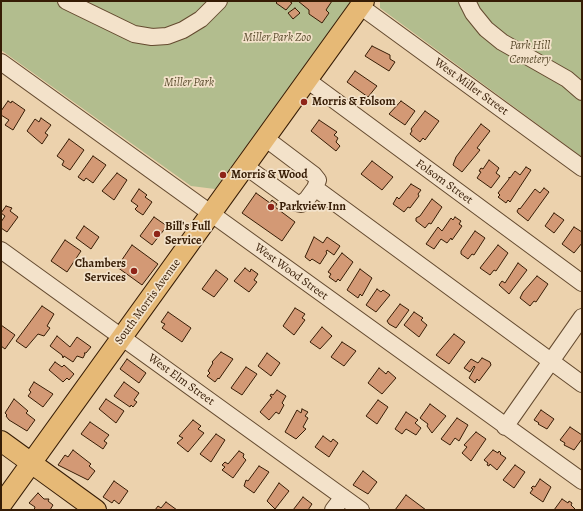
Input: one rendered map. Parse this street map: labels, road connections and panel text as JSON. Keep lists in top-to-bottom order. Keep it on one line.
{"streets":{"main road":["South Morris Avenue"],"street":["West Miller Street","Folsom Street","West Wood Street","West Elm Street"]},"crossings":[["West Miller Street","South Morris Avenue"],["Folsom Street","South Morris Avenue"],["West Wood Street","South Morris Avenue"],["South Morris Avenue","West Elm Street"]],"parks":["Miller Park Zoo","Park Hill Cemetery","Miller Park"],"places":["Morris & Folsom","Morris & Wood","Parkview Inn","Bill's Full Service","Chambers Services"]}
